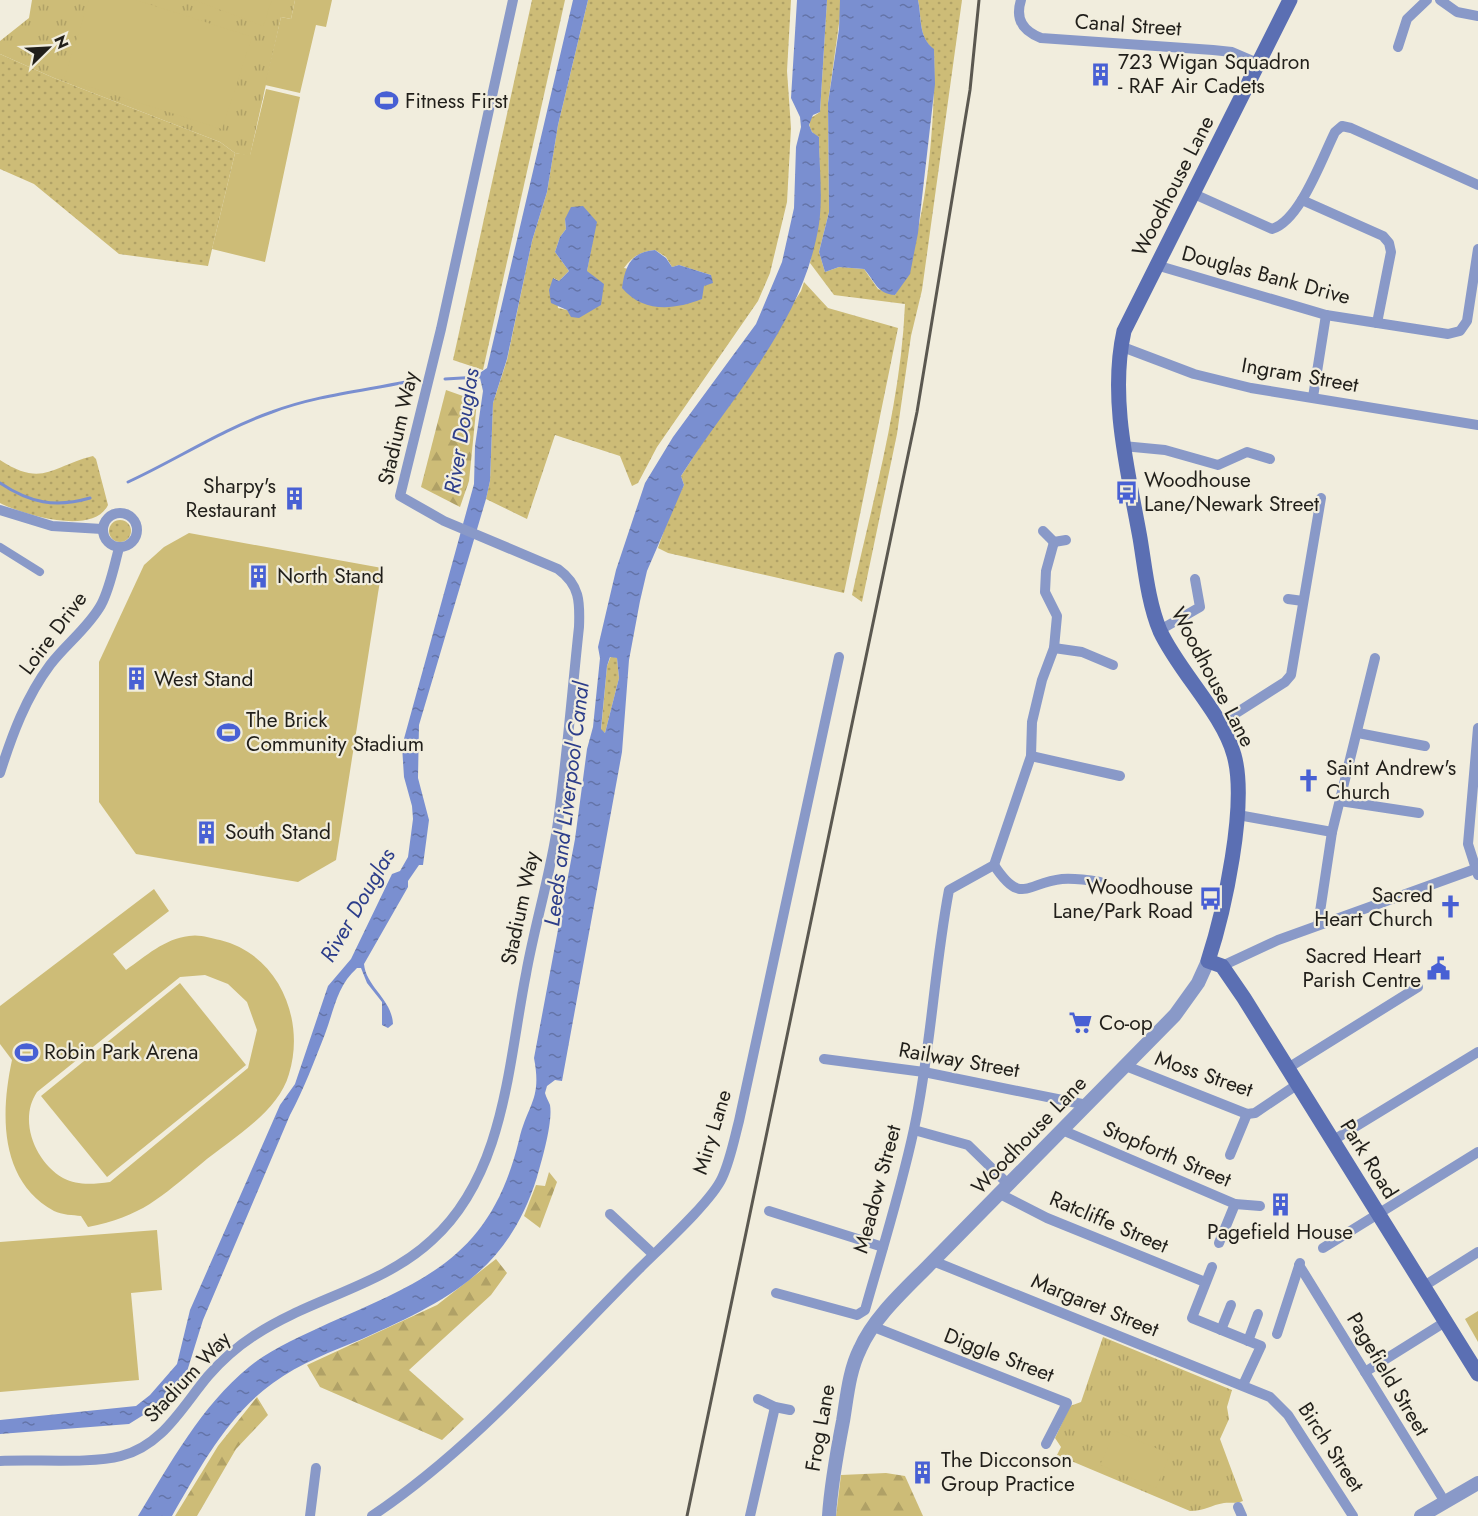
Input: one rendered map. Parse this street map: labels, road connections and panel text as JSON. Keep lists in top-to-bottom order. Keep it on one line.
{"streets":{"main road":["Woodhouse Lane","Park Road"],"street":["Canal Street","Douglas Bank Drive","Ingram Street","Stadium Way","Loire Drive","Railway Street","Moss Street","Miry Lane","Stopforth Street","Meadow Street","Ratcliffe Street","Margaret Street","Diggle Street","Pagefield Street","Frog Lane","Birch Street"]},"crossings":[["Canal Street","Woodhouse Lane"],["Woodhouse Lane","Douglas Bank Drive"],["Woodhouse Lane","Ingram Street"],["Woodhouse Lane","Railway Street"],["Woodhouse Lane","Moss Street"],["Woodhouse Lane","Stopforth Street"],["Woodhouse Lane","Park Road"],["Woodhouse Lane","Ratcliffe Street"],["Woodhouse Lane","Margaret Street"],["Woodhouse Lane","Diggle Street"],["Woodhouse Lane","Frog Lane"],["Railway Street","Meadow Street"],["Moss Street","Park Road"],["Meadow Street","Ratcliffe Street"],["Margaret Street","Birch Street"]],"water":["River Douglas","Leeds and Liverpool Canal"],"places":{"building":["723 Wigan Squadron - RAF Air Cadets","Sharpy's Restaurant","North Stand","West Stand","South Stand","Pagefield House","The Dicconson Group Practice"],"sports":["Fitness First","The Brick Community Stadium","Robin Park Arena"],"bus stop":["Woodhouse Lane/Newark Street","Woodhouse Lane/Park Road"],"church":["Saint Andrew's Church","Sacred Heart Church"],"public building":["Sacred Heart Parish Centre"],"supermarket":["Co-op"]},"north":"top right"}
